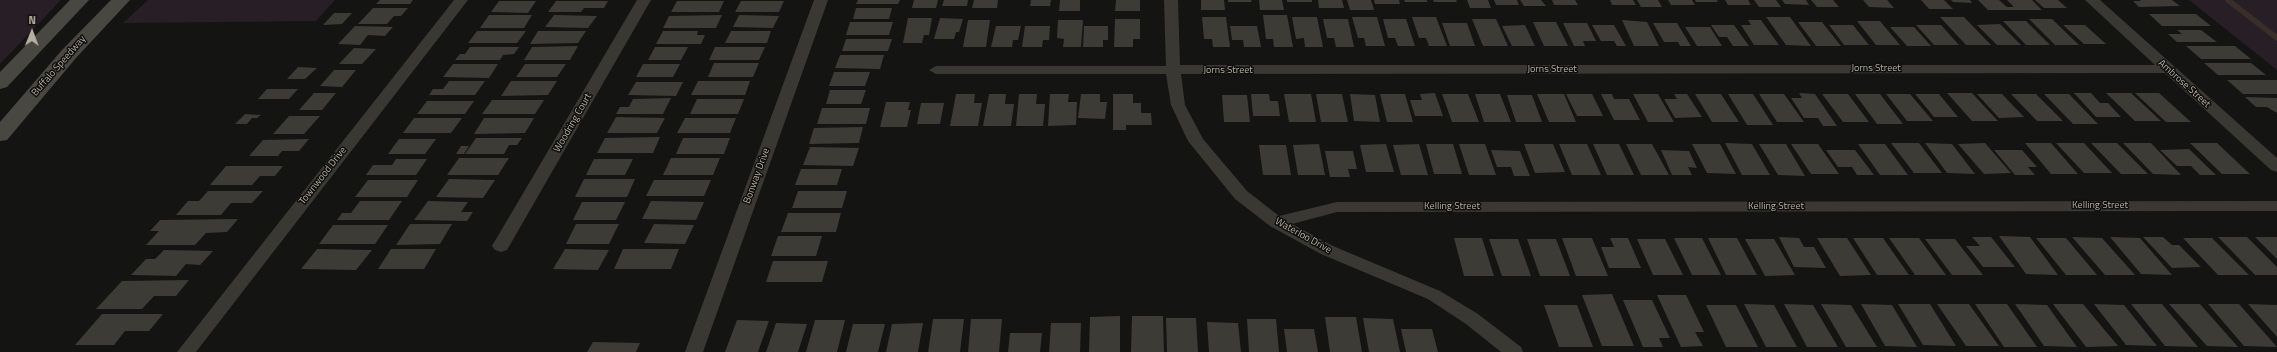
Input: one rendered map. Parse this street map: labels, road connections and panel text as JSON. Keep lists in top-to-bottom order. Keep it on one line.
{"streets":{"main road":["Buffalo Speedway"],"street":["Jorns Street","Ambrose Street","Woodring Court","Townwood Drive","Bonway Drive","Kelling Street","Waterloo Drive"]},"crossings":[["Jorns Street","Ambrose Street"],["Jorns Street","Waterloo Drive"],["Kelling Street","Waterloo Drive"]],"north":"top"}
